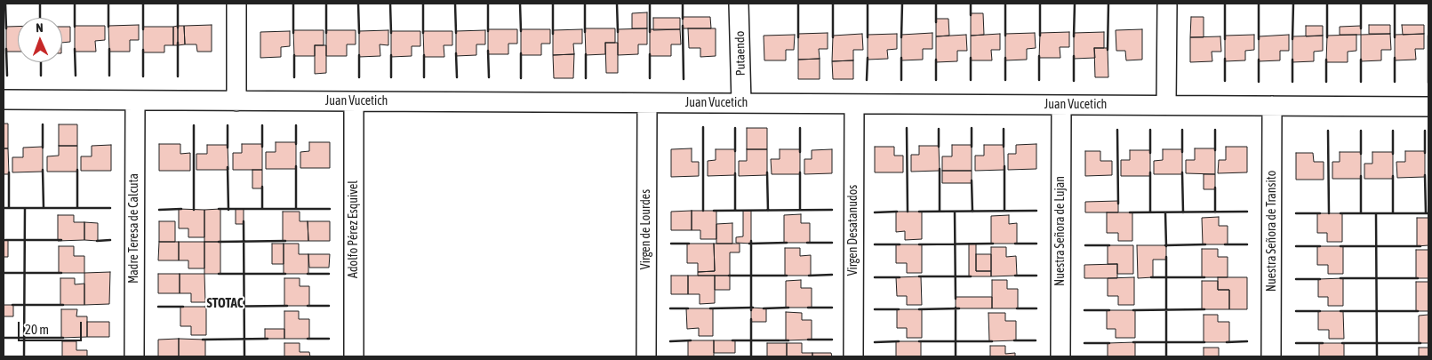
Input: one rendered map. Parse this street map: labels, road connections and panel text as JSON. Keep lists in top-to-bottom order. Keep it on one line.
{"streets":{"street":["Putaendo","Juan Vucetich","Madre Teresa de Calcuta","Adolfo Pérez Esquivel","Virgen de Lourdes","Virgen Desatanudos","Nuestra Señora de Lujan","Nuestra Señora de Transito"]},"crossings":[["Putaendo","Juan Vucetich"],["Juan Vucetich","Madre Teresa de Calcuta"],["Juan Vucetich","Adolfo Pérez Esquivel"],["Juan Vucetich","Virgen de Lourdes"],["Juan Vucetich","Virgen Desatanudos"],["Juan Vucetich","Nuestra Señora de Lujan"],["Juan Vucetich","Nuestra Señora de Transito"]],"districts":["STOTAC"],"scale_bar":"20 m","north":"top"}
